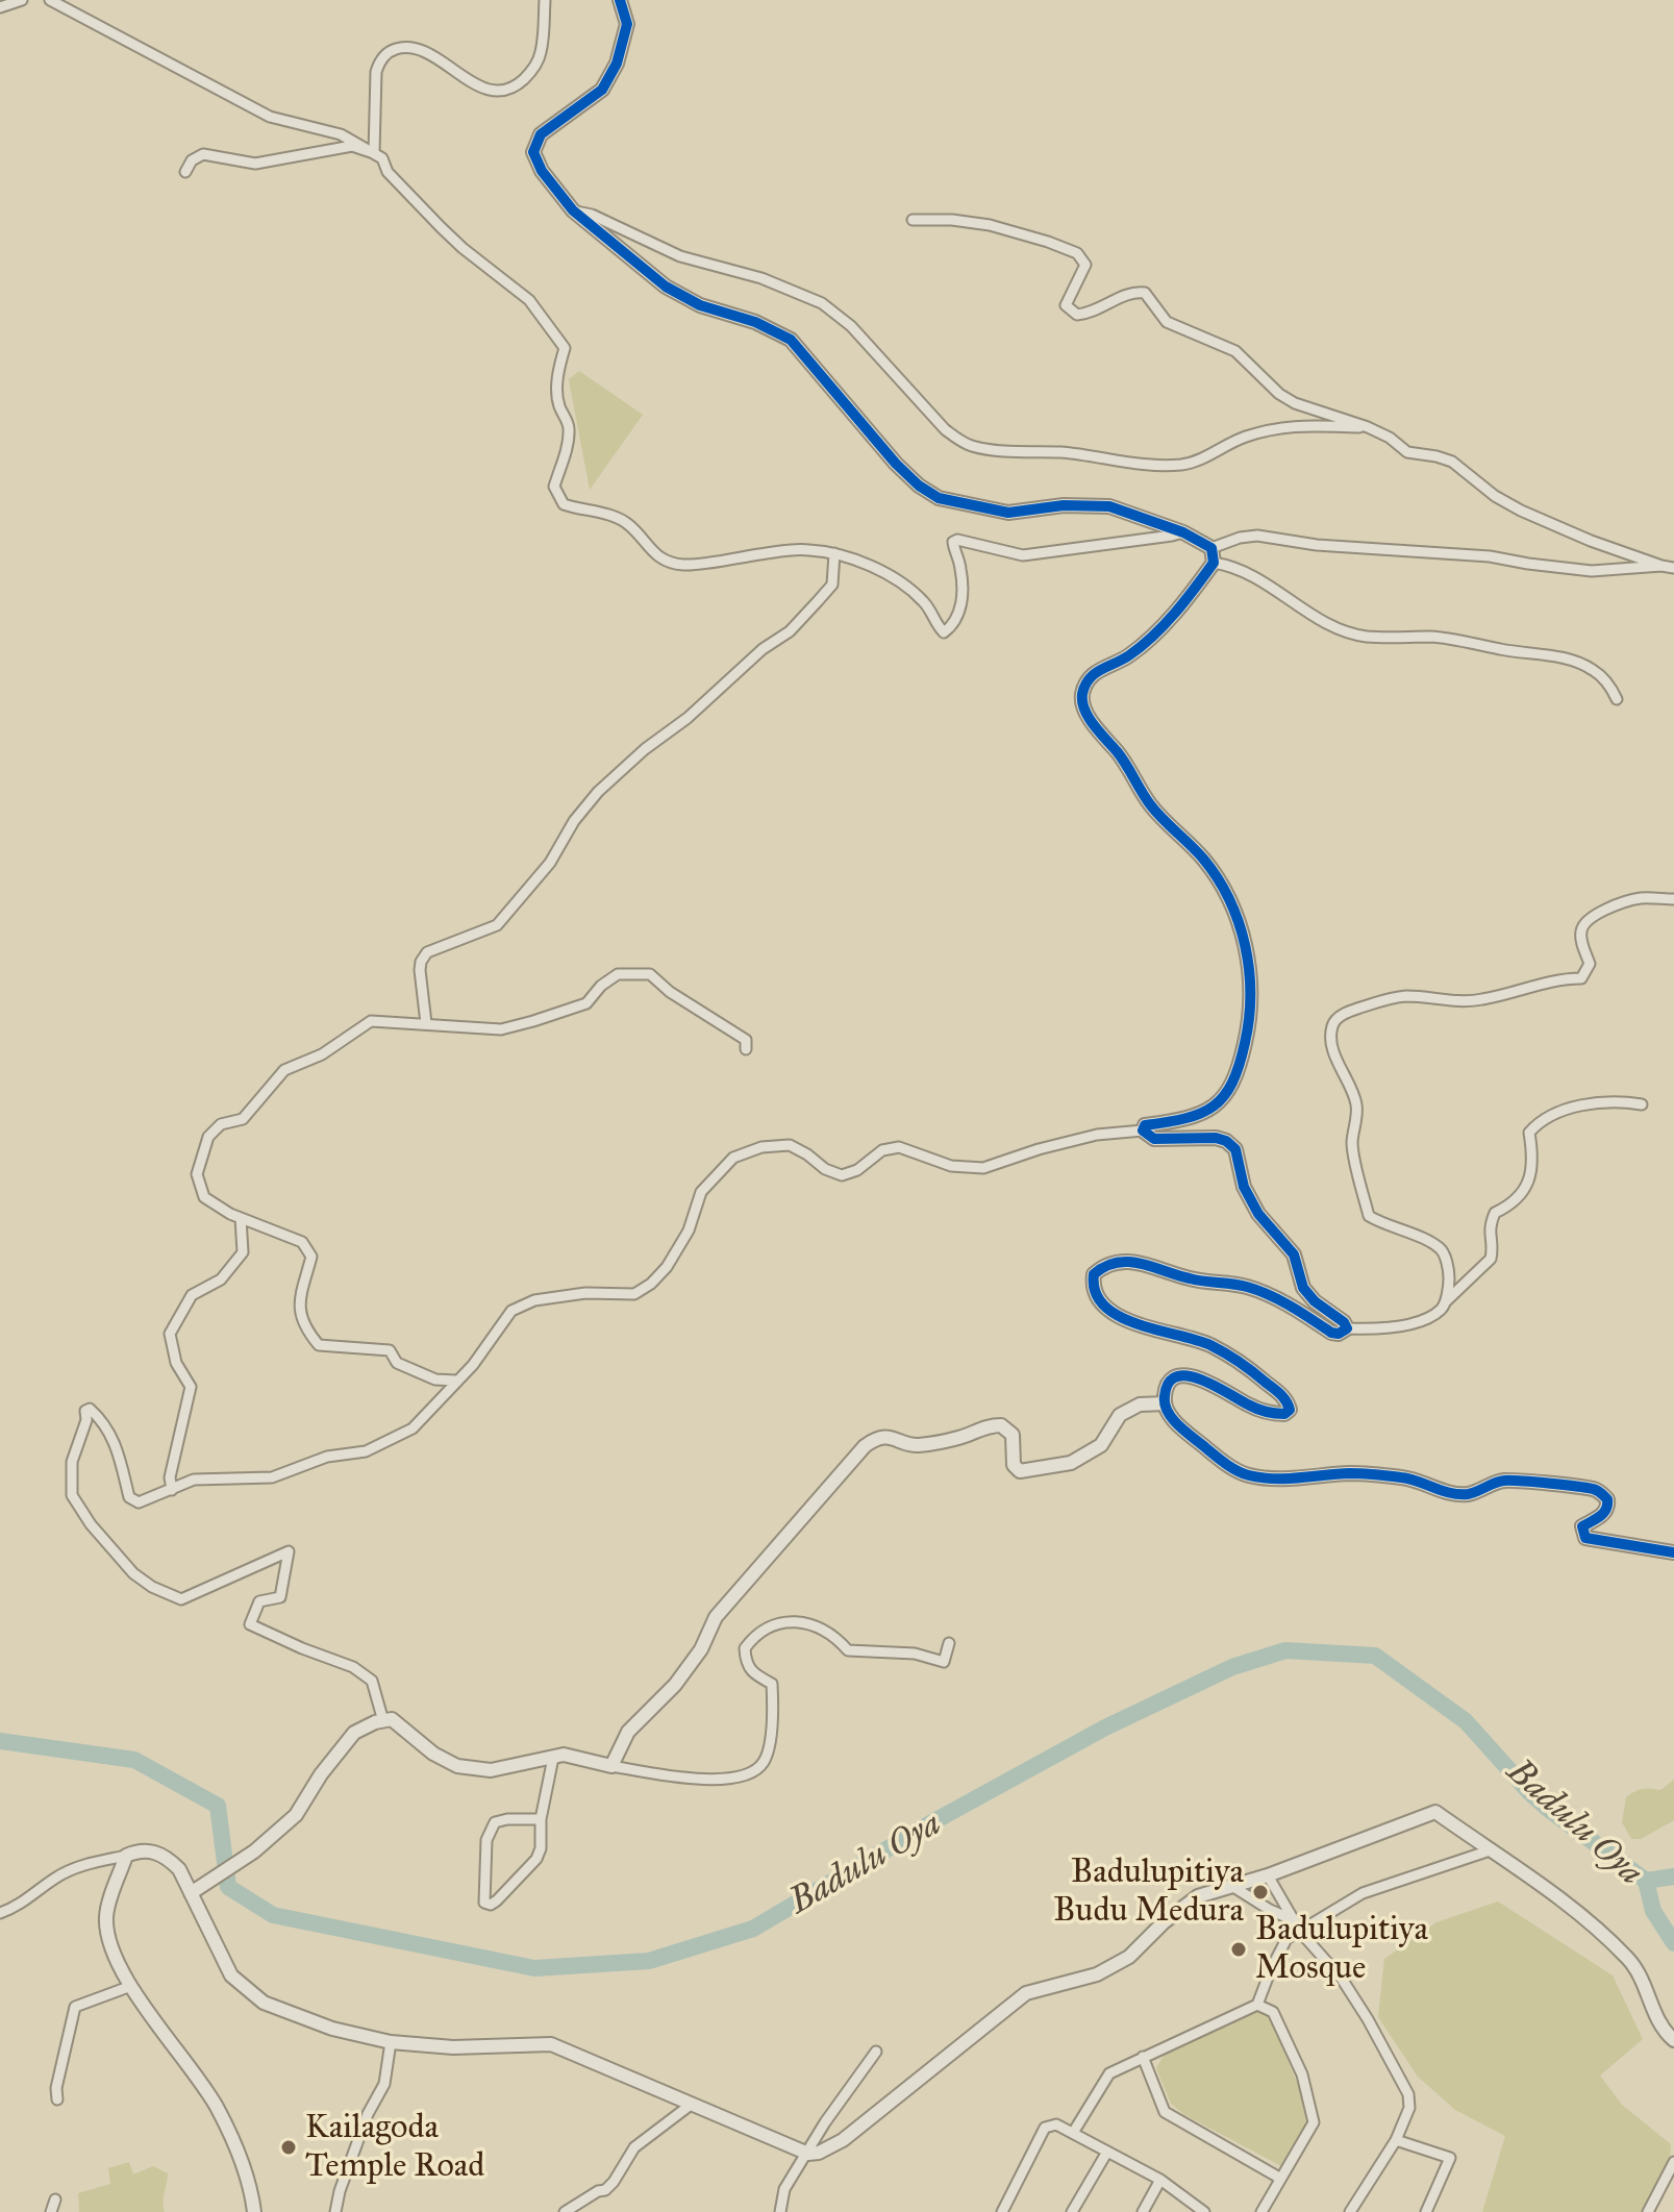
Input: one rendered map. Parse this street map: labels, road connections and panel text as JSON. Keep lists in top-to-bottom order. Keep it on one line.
{"water":["Badulu Oya"],"places":["Badulupitiya Budu Medura","Badulupitiya Mosque","Kailagoda Temple Road"]}
